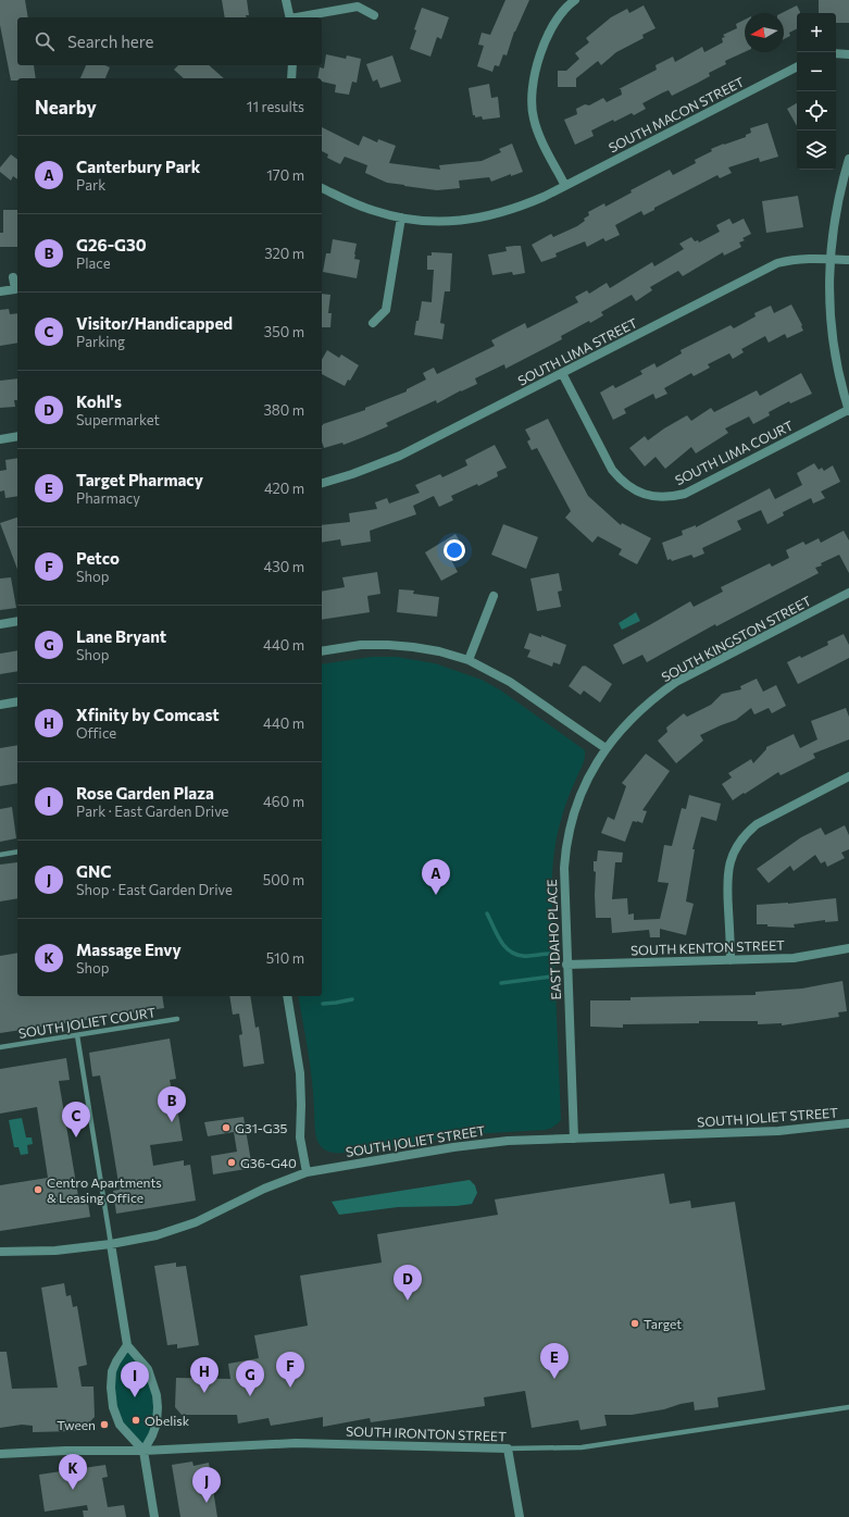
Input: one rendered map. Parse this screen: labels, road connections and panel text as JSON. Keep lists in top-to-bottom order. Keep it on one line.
{"streets":{"street":["SOUTH MACON STREET","SOUTH LIMA STREET","SOUTH LIMA COURT","SOUTH KINGSTON STREET","EAST IDAHO PLACE","SOUTH KENTON STREET","SOUTH JOLIET STREET","SOUTH IRONTON STREET"],"lane":["SOUTH JOLIET COURT"]},"crossings":[["SOUTH LIMA STREET","SOUTH LIMA COURT"],["SOUTH KINGSTON STREET","EAST IDAHO PLACE"],["EAST IDAHO PLACE","SOUTH KENTON STREET"],["EAST IDAHO PLACE","SOUTH JOLIET STREET"]],"places":["G31-G35","G36-G40","Centro Apartments & Leasing Office","Target","Obelisk","Tween"],"north":"left","page":{"map_buttons":["+","−"],"search":"Search here","heading":["Nearby","11 results"],"list":[{"mark":"A","name":"Canterbury Park","note":"Park","value":"170 m"},{"mark":"B","name":"G26-G30","note":"Place","value":"320 m"},{"mark":"C","name":"Visitor/Handicapped","note":"Parking","value":"350 m"},{"mark":"D","name":"Kohl's","note":"Supermarket","value":"380 m"},{"mark":"E","name":"Target Pharmacy","note":"Pharmacy","value":"420 m"},{"mark":"F","name":"Petco","note":"Shop","value":"430 m"},{"mark":"G","name":"Lane Bryant","note":"Shop","value":"440 m"},{"mark":"H","name":"Xfinity by Comcast","note":"Office","value":"440 m"},{"mark":"I","name":"Rose Garden Plaza","note":"Park · East Garden Drive","value":"460 m"},{"mark":"J","name":"GNC","note":"Shop · East Garden Drive","value":"500 m"},{"mark":"K","name":"Massage Envy","note":"Shop","value":"510 m"}],"pins":["A","B","C","D","E","F","H","G","I","K","J"]}}
